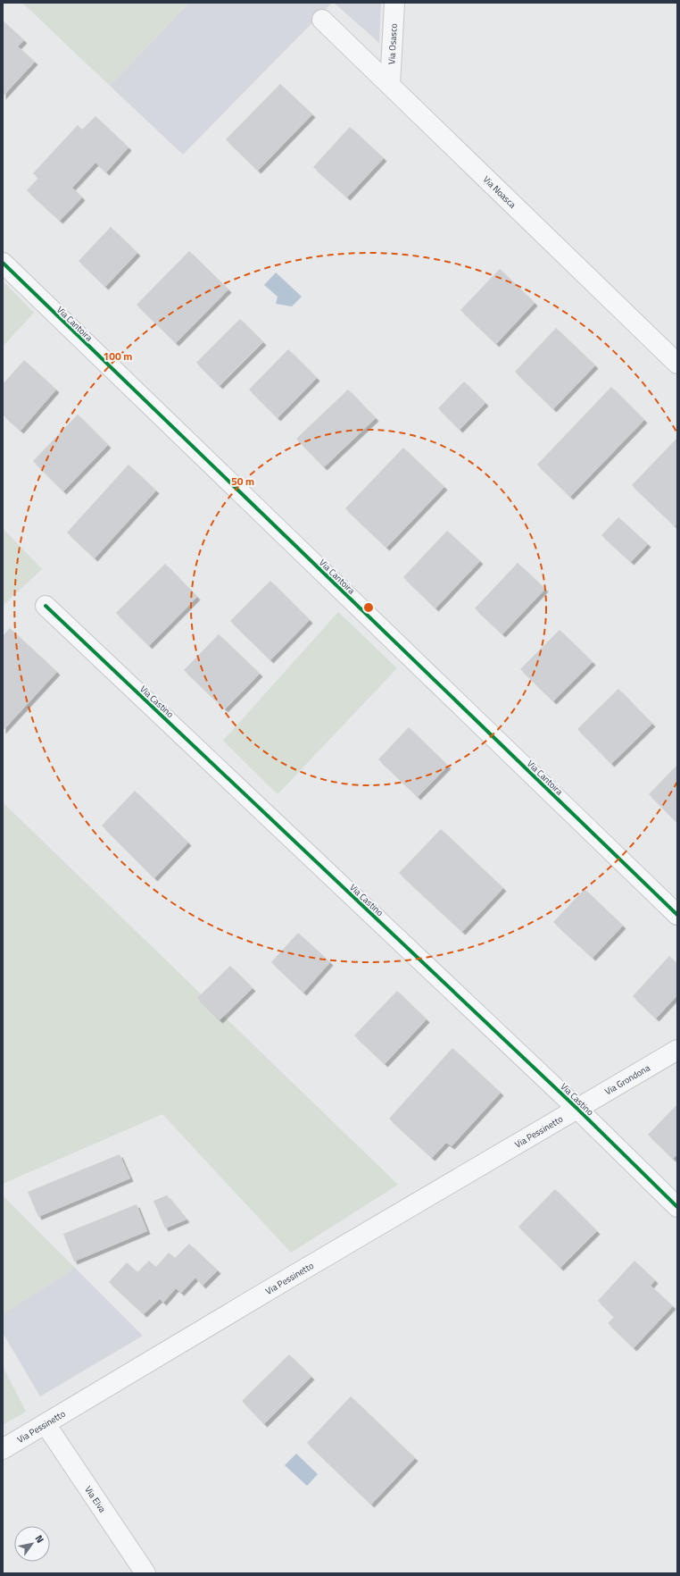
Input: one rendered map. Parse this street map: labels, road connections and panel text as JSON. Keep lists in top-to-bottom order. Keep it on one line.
{"streets":{"street":["Via Osasco","Via Noasca","Via Cantoira","Via Castino","Via Grondona","Via Pessinetto","Via Elva"]},"crossings":[["Via Osasco","Via Noasca"],["Via Castino","Via Grondona"],["Via Castino","Via Pessinetto"],["Via Grondona","Via Pessinetto"],["Via Pessinetto","Via Elva"]],"north":"top right","rings":["100 m","50 m"]}
